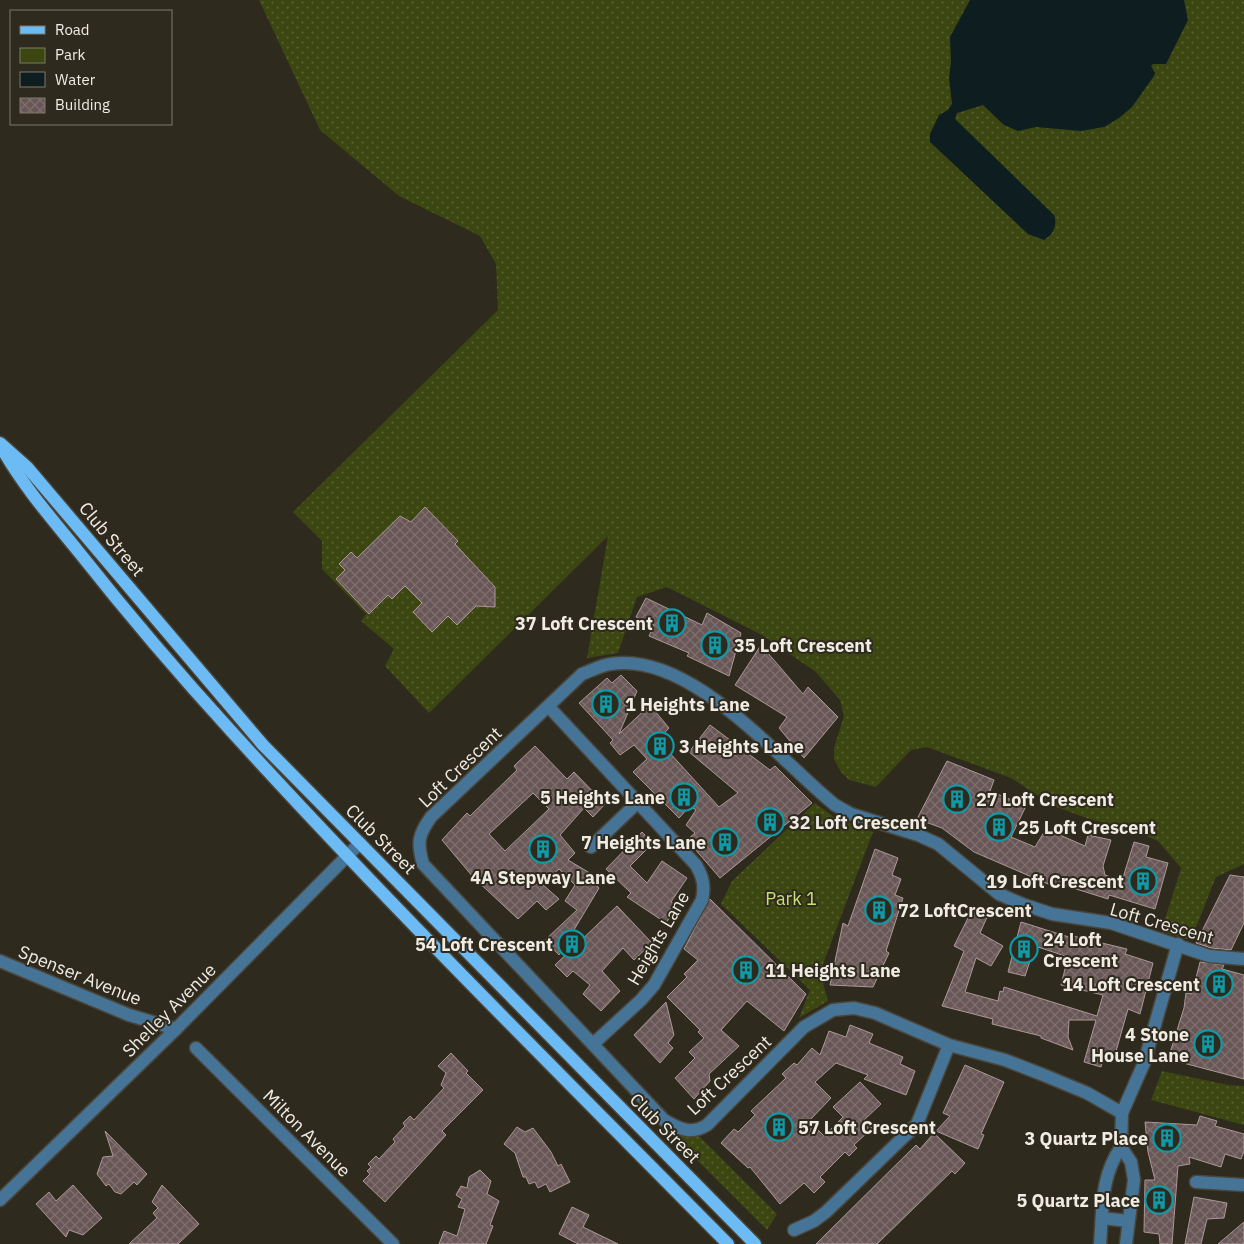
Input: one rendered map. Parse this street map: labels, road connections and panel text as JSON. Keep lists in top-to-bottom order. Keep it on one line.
{"streets":{"main road":["Club Street"],"street":["Loft Crescent","Heights Lane","Spenser Avenue","Shelley Avenue","Milton Avenue"]},"crossings":[["Club Street","Shelley Avenue"],["Loft Crescent","Heights Lane"],["Spenser Avenue","Shelley Avenue"]],"parks":["Park 1"],"places":{"building":["37 Loft Crescent","35 Loft Crescent","1 Heights Lane","3 Heights Lane","5 Heights Lane","27 Loft Crescent","32 Loft Crescent","25 Loft Crescent","7 Heights Lane","4A Stepway Lane","19 Loft Crescent","72 LoftCrescent","54 Loft Crescent","24 Loft Crescent","11 Heights Lane","14 Loft Crescent","4 Stone House Lane","57 Loft Crescent","3 Quartz Place","5 Quartz Place"]},"legend":["Road","Park","Water","Building"]}
